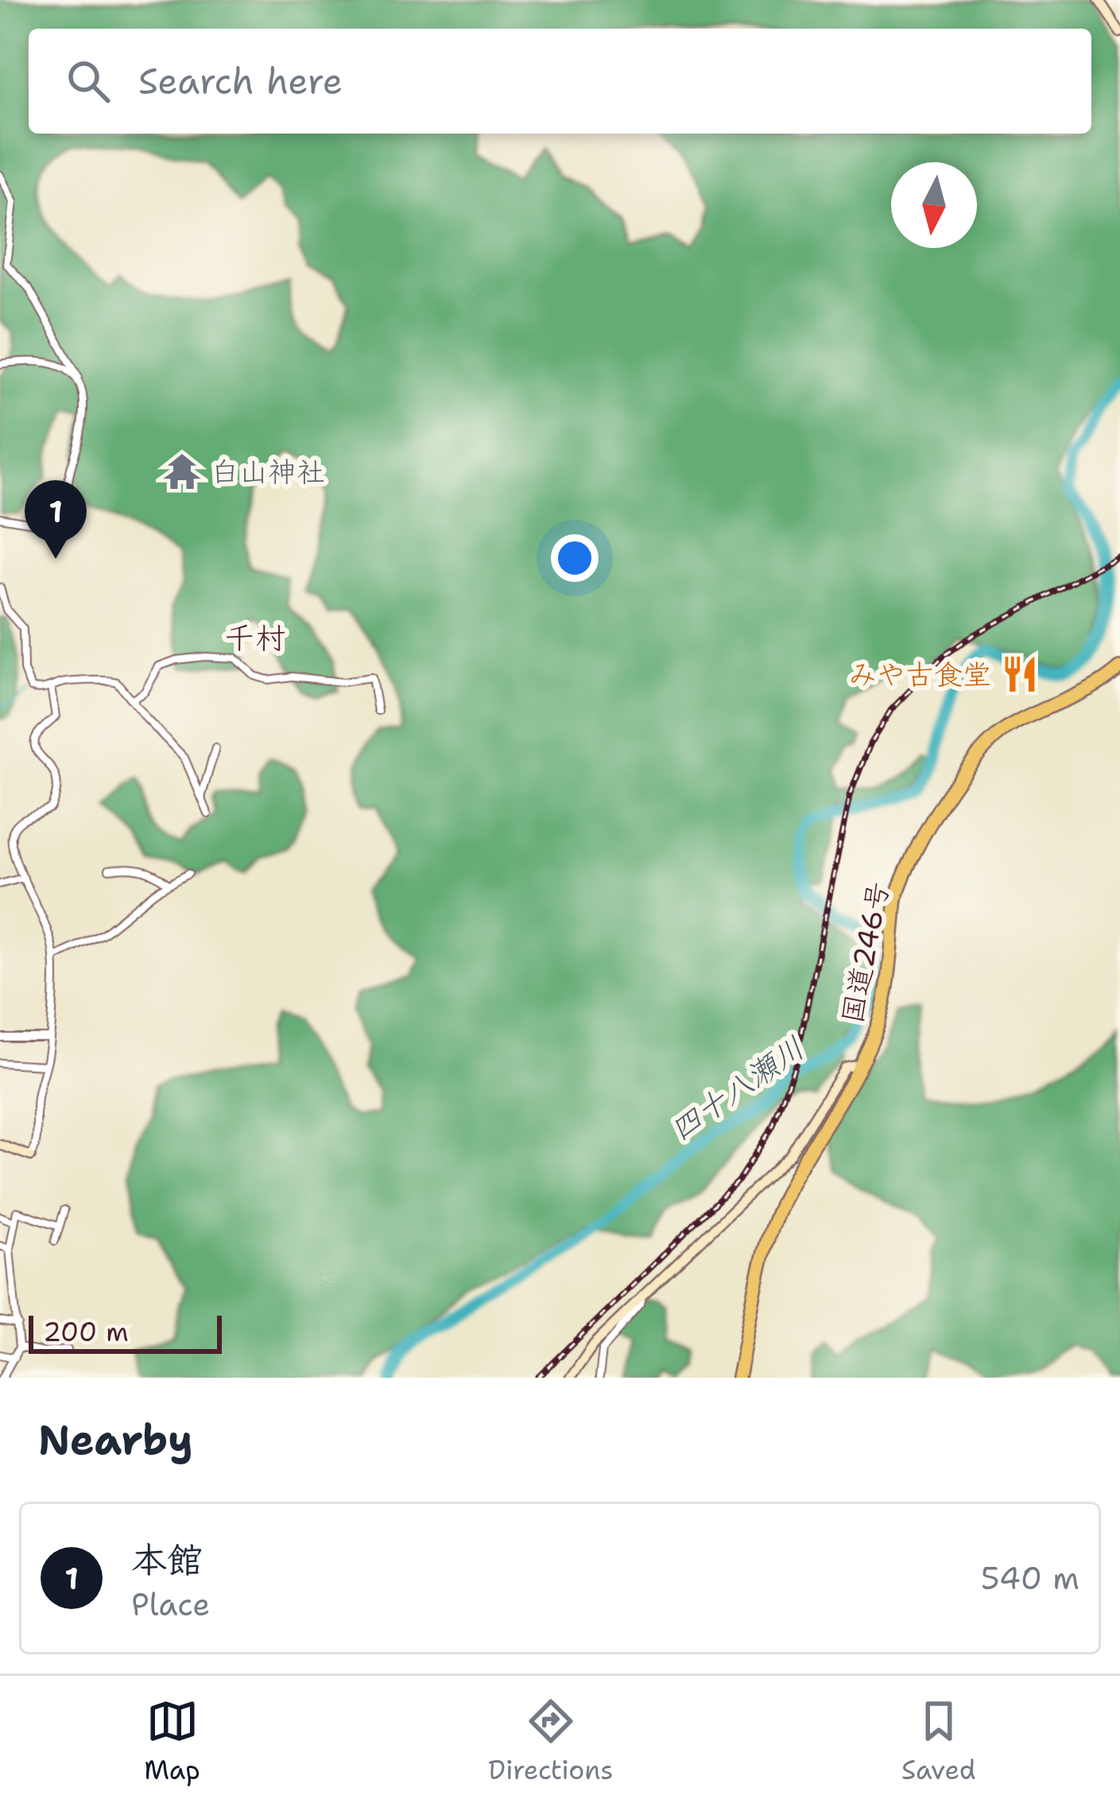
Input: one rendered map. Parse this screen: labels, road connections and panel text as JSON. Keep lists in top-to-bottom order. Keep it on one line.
{"streets":{"highway":["国道246号"]},"districts":["千村"],"water":["四十八瀬川"],"places":{"temple":["白山神社"],"restaurant":["みや古食堂"]},"scale_bar":"200 m","north":"bottom","page":{"search":"Search here","pins":"1","scale":"200 m","heading":"Nearby","list":[{"mark":"1","name":"本館","note":"Place","value":"540 m"}],"nav":["Map","Directions","Saved"]}}
